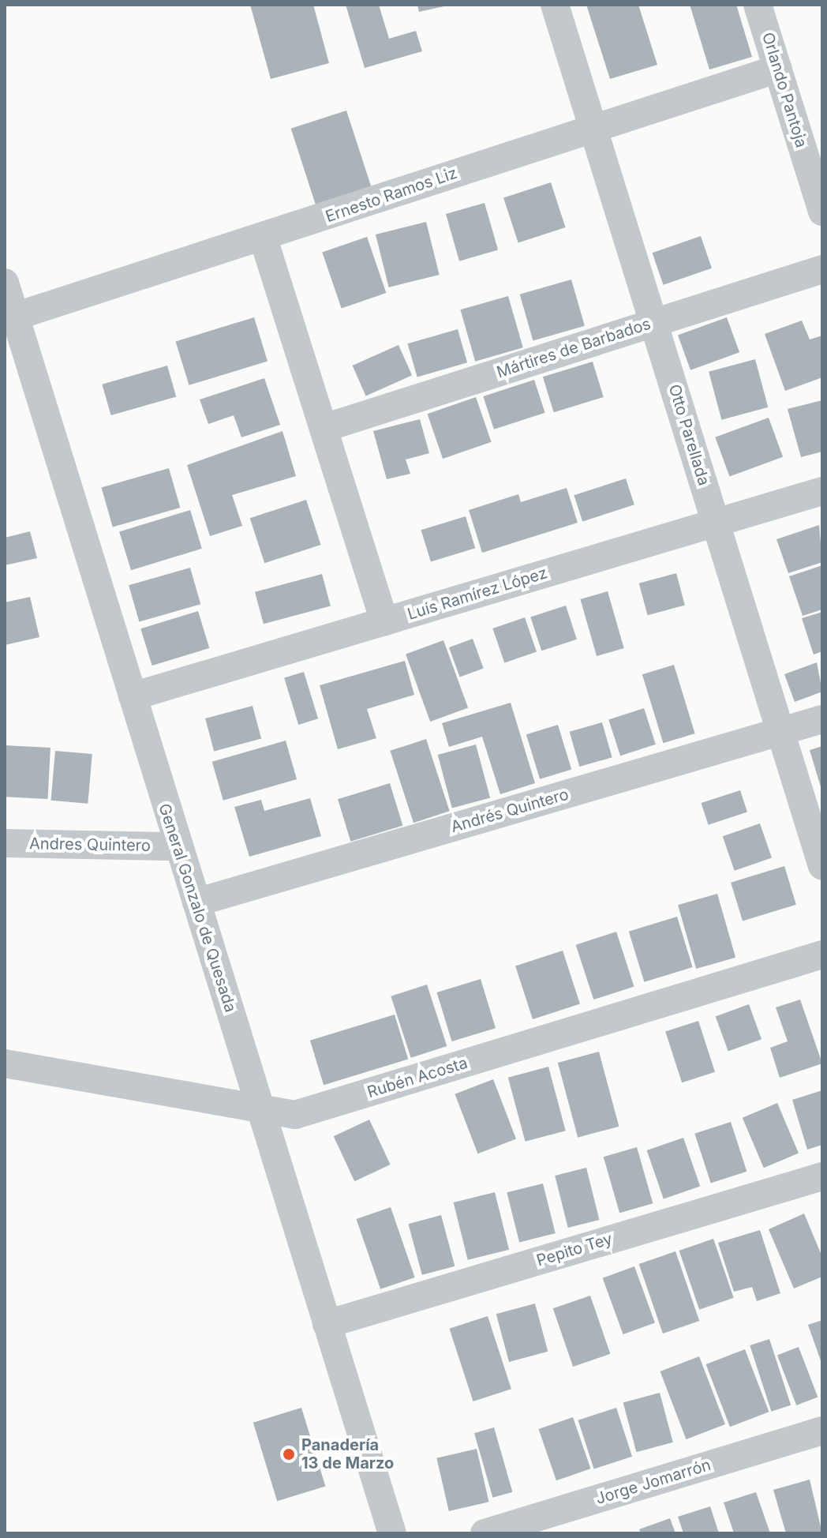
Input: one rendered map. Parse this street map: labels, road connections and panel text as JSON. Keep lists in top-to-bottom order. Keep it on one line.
{"streets":{"street":["Orlando Pantoja","Ernesto Ramos Liz","Mártires de Barbados","Otto Parellada","Luís Ramírez López","Andrés Quintero","Andres Quintero","General Gonzalo de Quesada","Rubén Acosta","Pepito Tey","Jorge Jomarrón"]},"crossings":[["Orlando Pantoja","Ernesto Ramos Liz"],["Ernesto Ramos Liz","Otto Parellada"],["Ernesto Ramos Liz","General Gonzalo de Quesada"],["Mártires de Barbados","Otto Parellada"],["Otto Parellada","Luís Ramírez López"],["Otto Parellada","Andrés Quintero"],["Luís Ramírez López","General Gonzalo de Quesada"],["Andrés Quintero","General Gonzalo de Quesada"],["Andres Quintero","General Gonzalo de Quesada"],["General Gonzalo de Quesada","Rubén Acosta"],["General Gonzalo de Quesada","Pepito Tey"]],"places":["Panadería 13 de Marzo"]}
